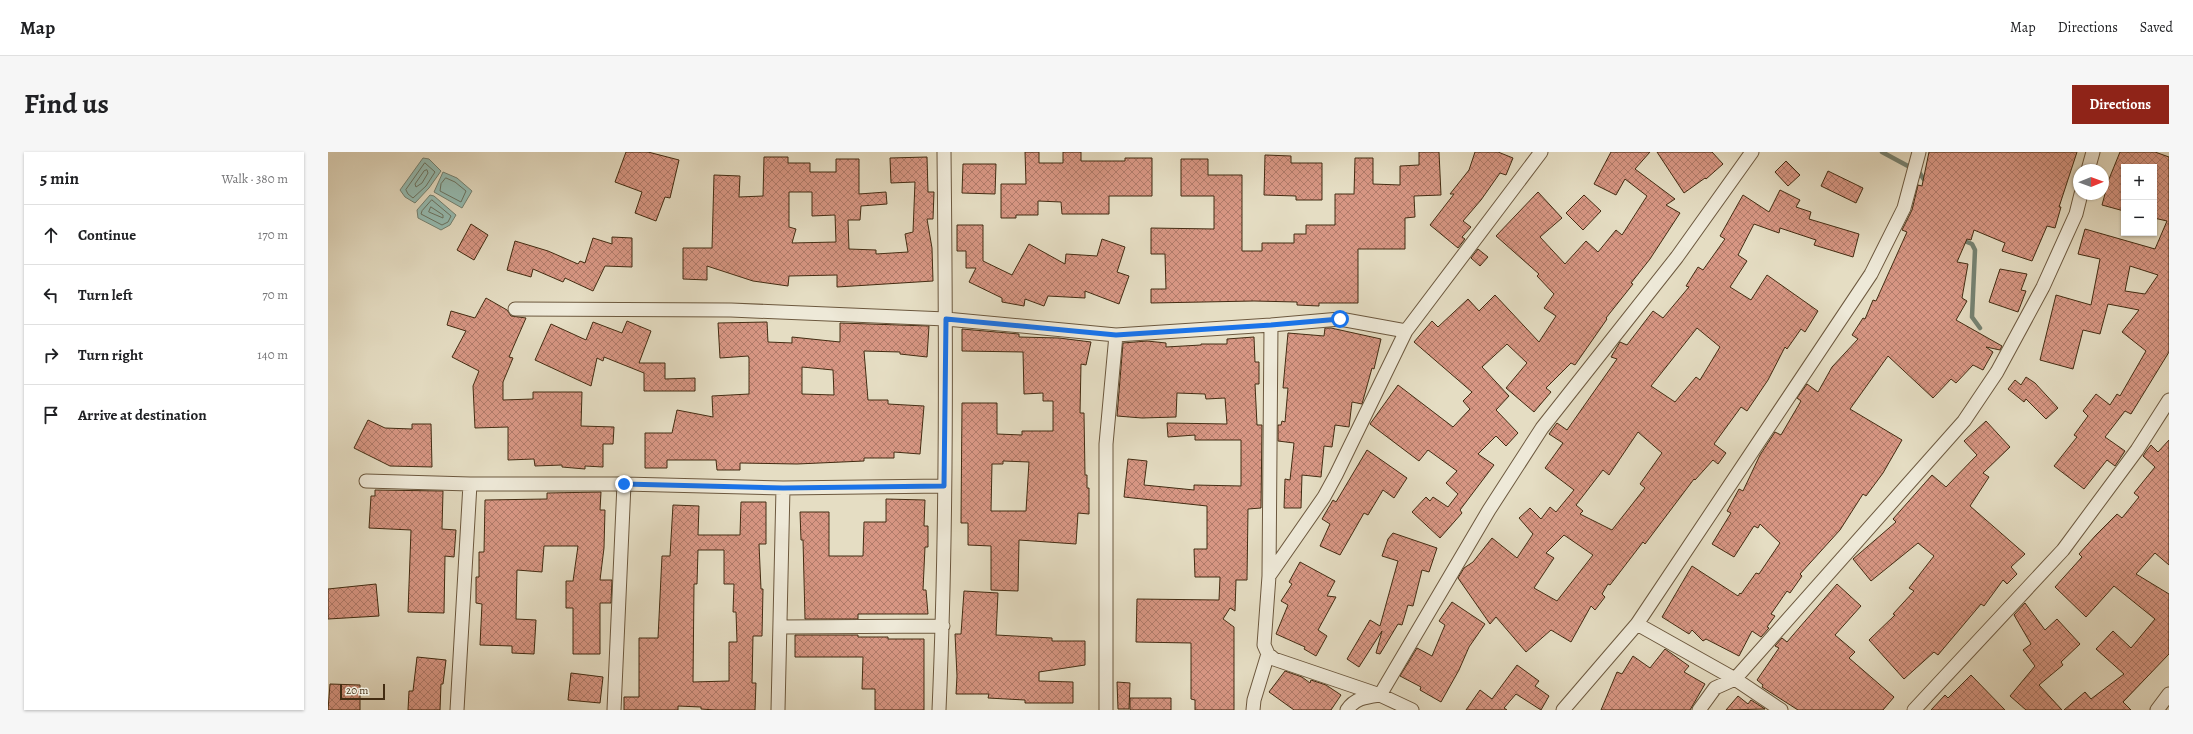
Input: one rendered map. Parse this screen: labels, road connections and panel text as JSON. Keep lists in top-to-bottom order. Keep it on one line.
{"scale_bar":"20 m","north":"right","page":{"header":"Map","nav":["Map","Directions","Saved"],"title":"Find us","buttons":"Directions","heading":["5 min","Walk · 380 m"],"map_buttons":["+","−"],"list":[["Continue","170 m"],["Turn left","70 m"],["Turn right","140 m"],"Arrive at destination"],"scale":"20 m"}}
